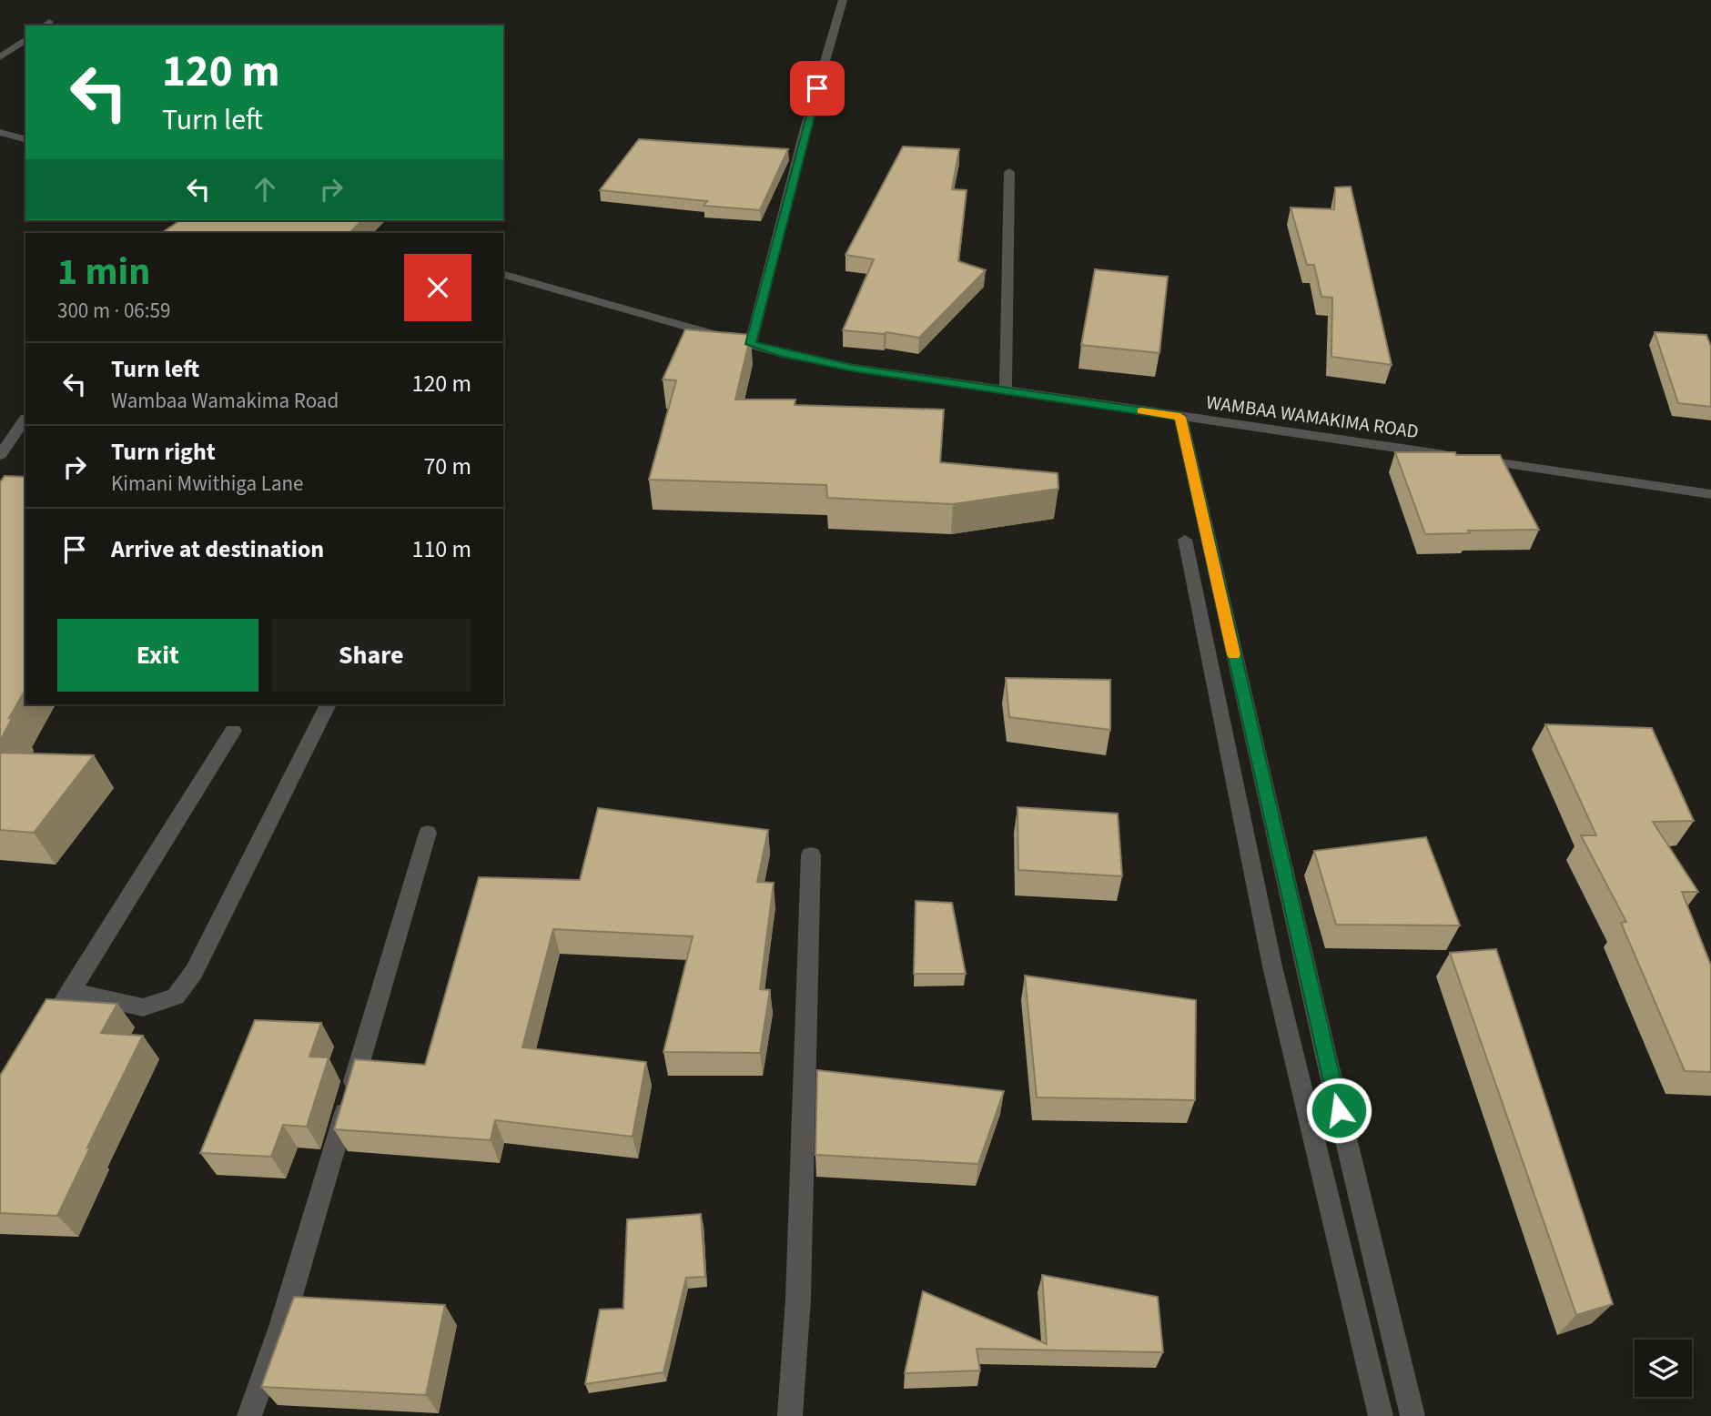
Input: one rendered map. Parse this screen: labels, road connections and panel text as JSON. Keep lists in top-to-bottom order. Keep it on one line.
{"streets":{"street":["WAMBAA WAMAKIMA ROAD"]},"page":{"turn":["120 m","Turn left"],"heading":["1 min","300 m · 06:59"],"list":[{"name":"Turn left","note":"Wambaa Wamakima Road","value":"120 m"},{"name":"Turn right","note":"Kimani Mwithiga Lane","value":"70 m"},{"name":"Arrive at destination","value":"110 m"}],"buttons":["Exit","Share"]}}
